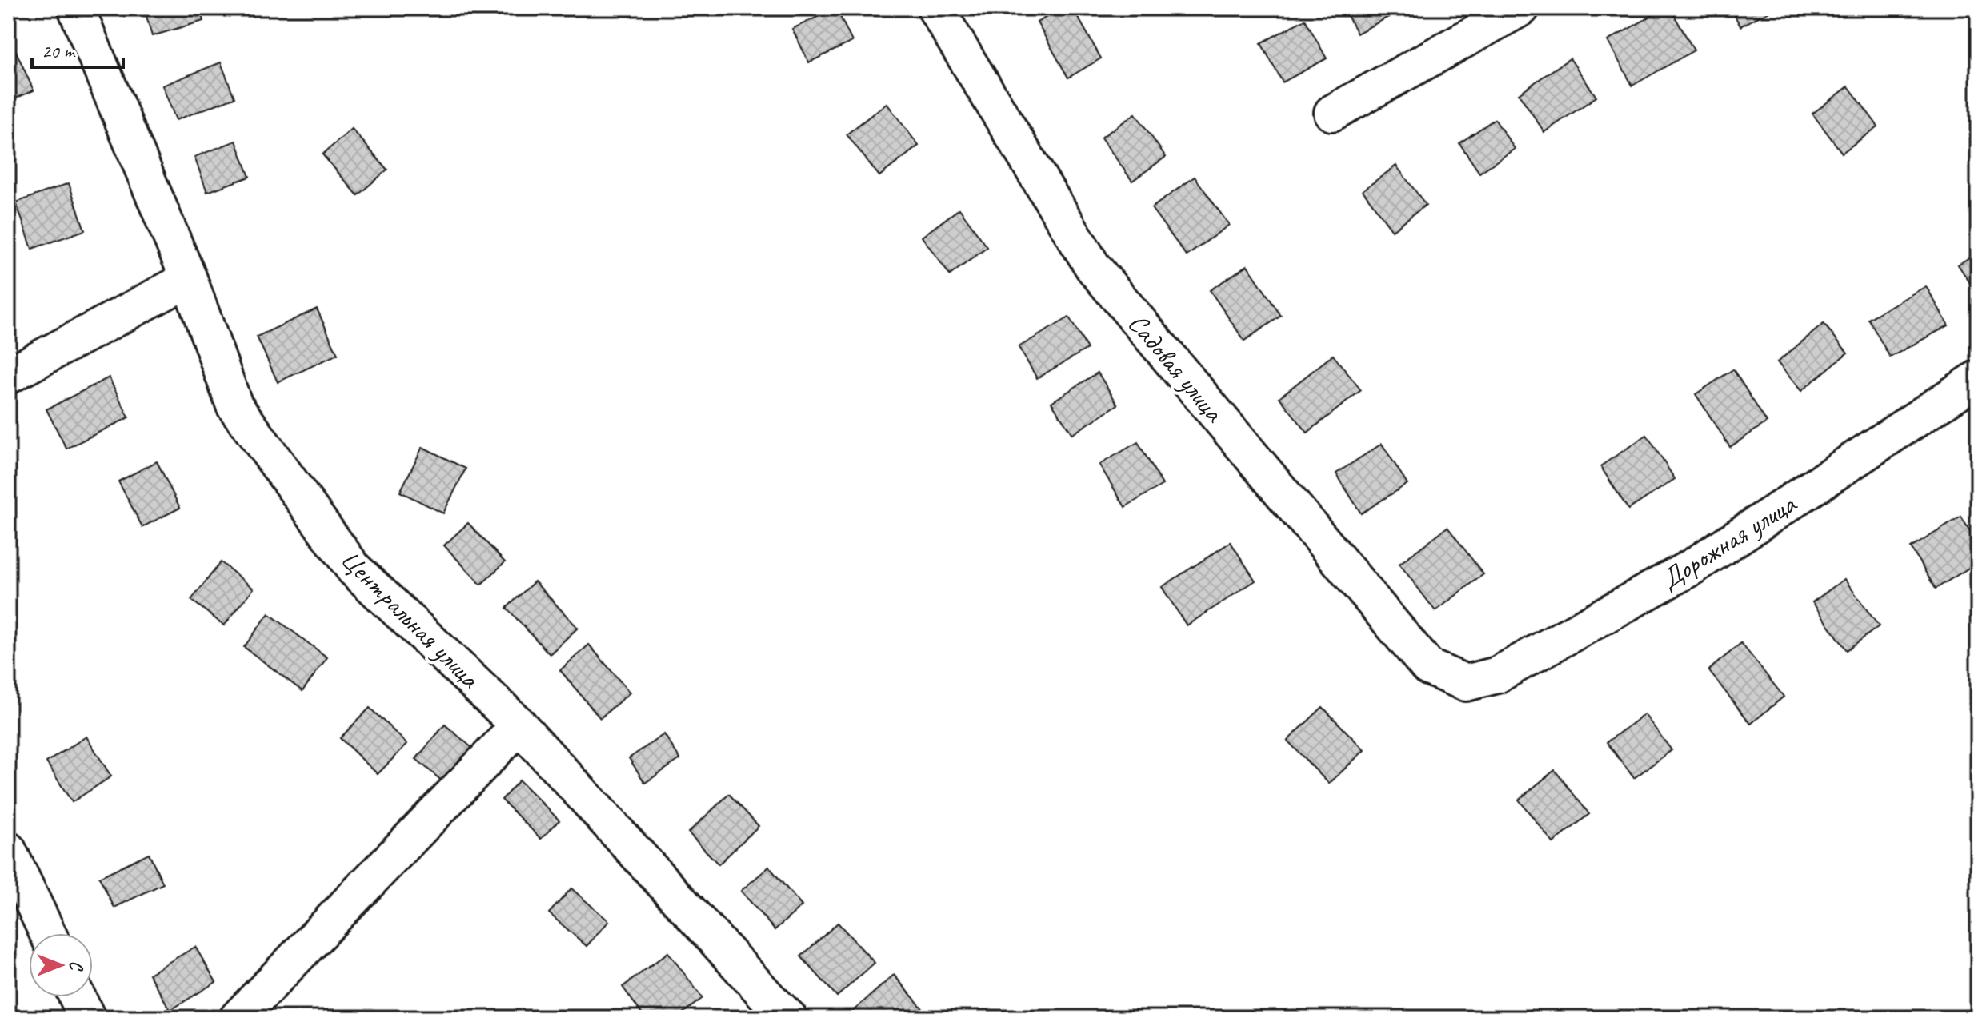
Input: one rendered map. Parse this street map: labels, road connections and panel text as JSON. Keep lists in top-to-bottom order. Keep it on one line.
{"streets":{"street":["Садовая улица","Дорожная улица","Центральная улица"]},"crossings":[["Садовая улица","Дорожная улица"]],"scale_bar":"20 m","north":"right"}
